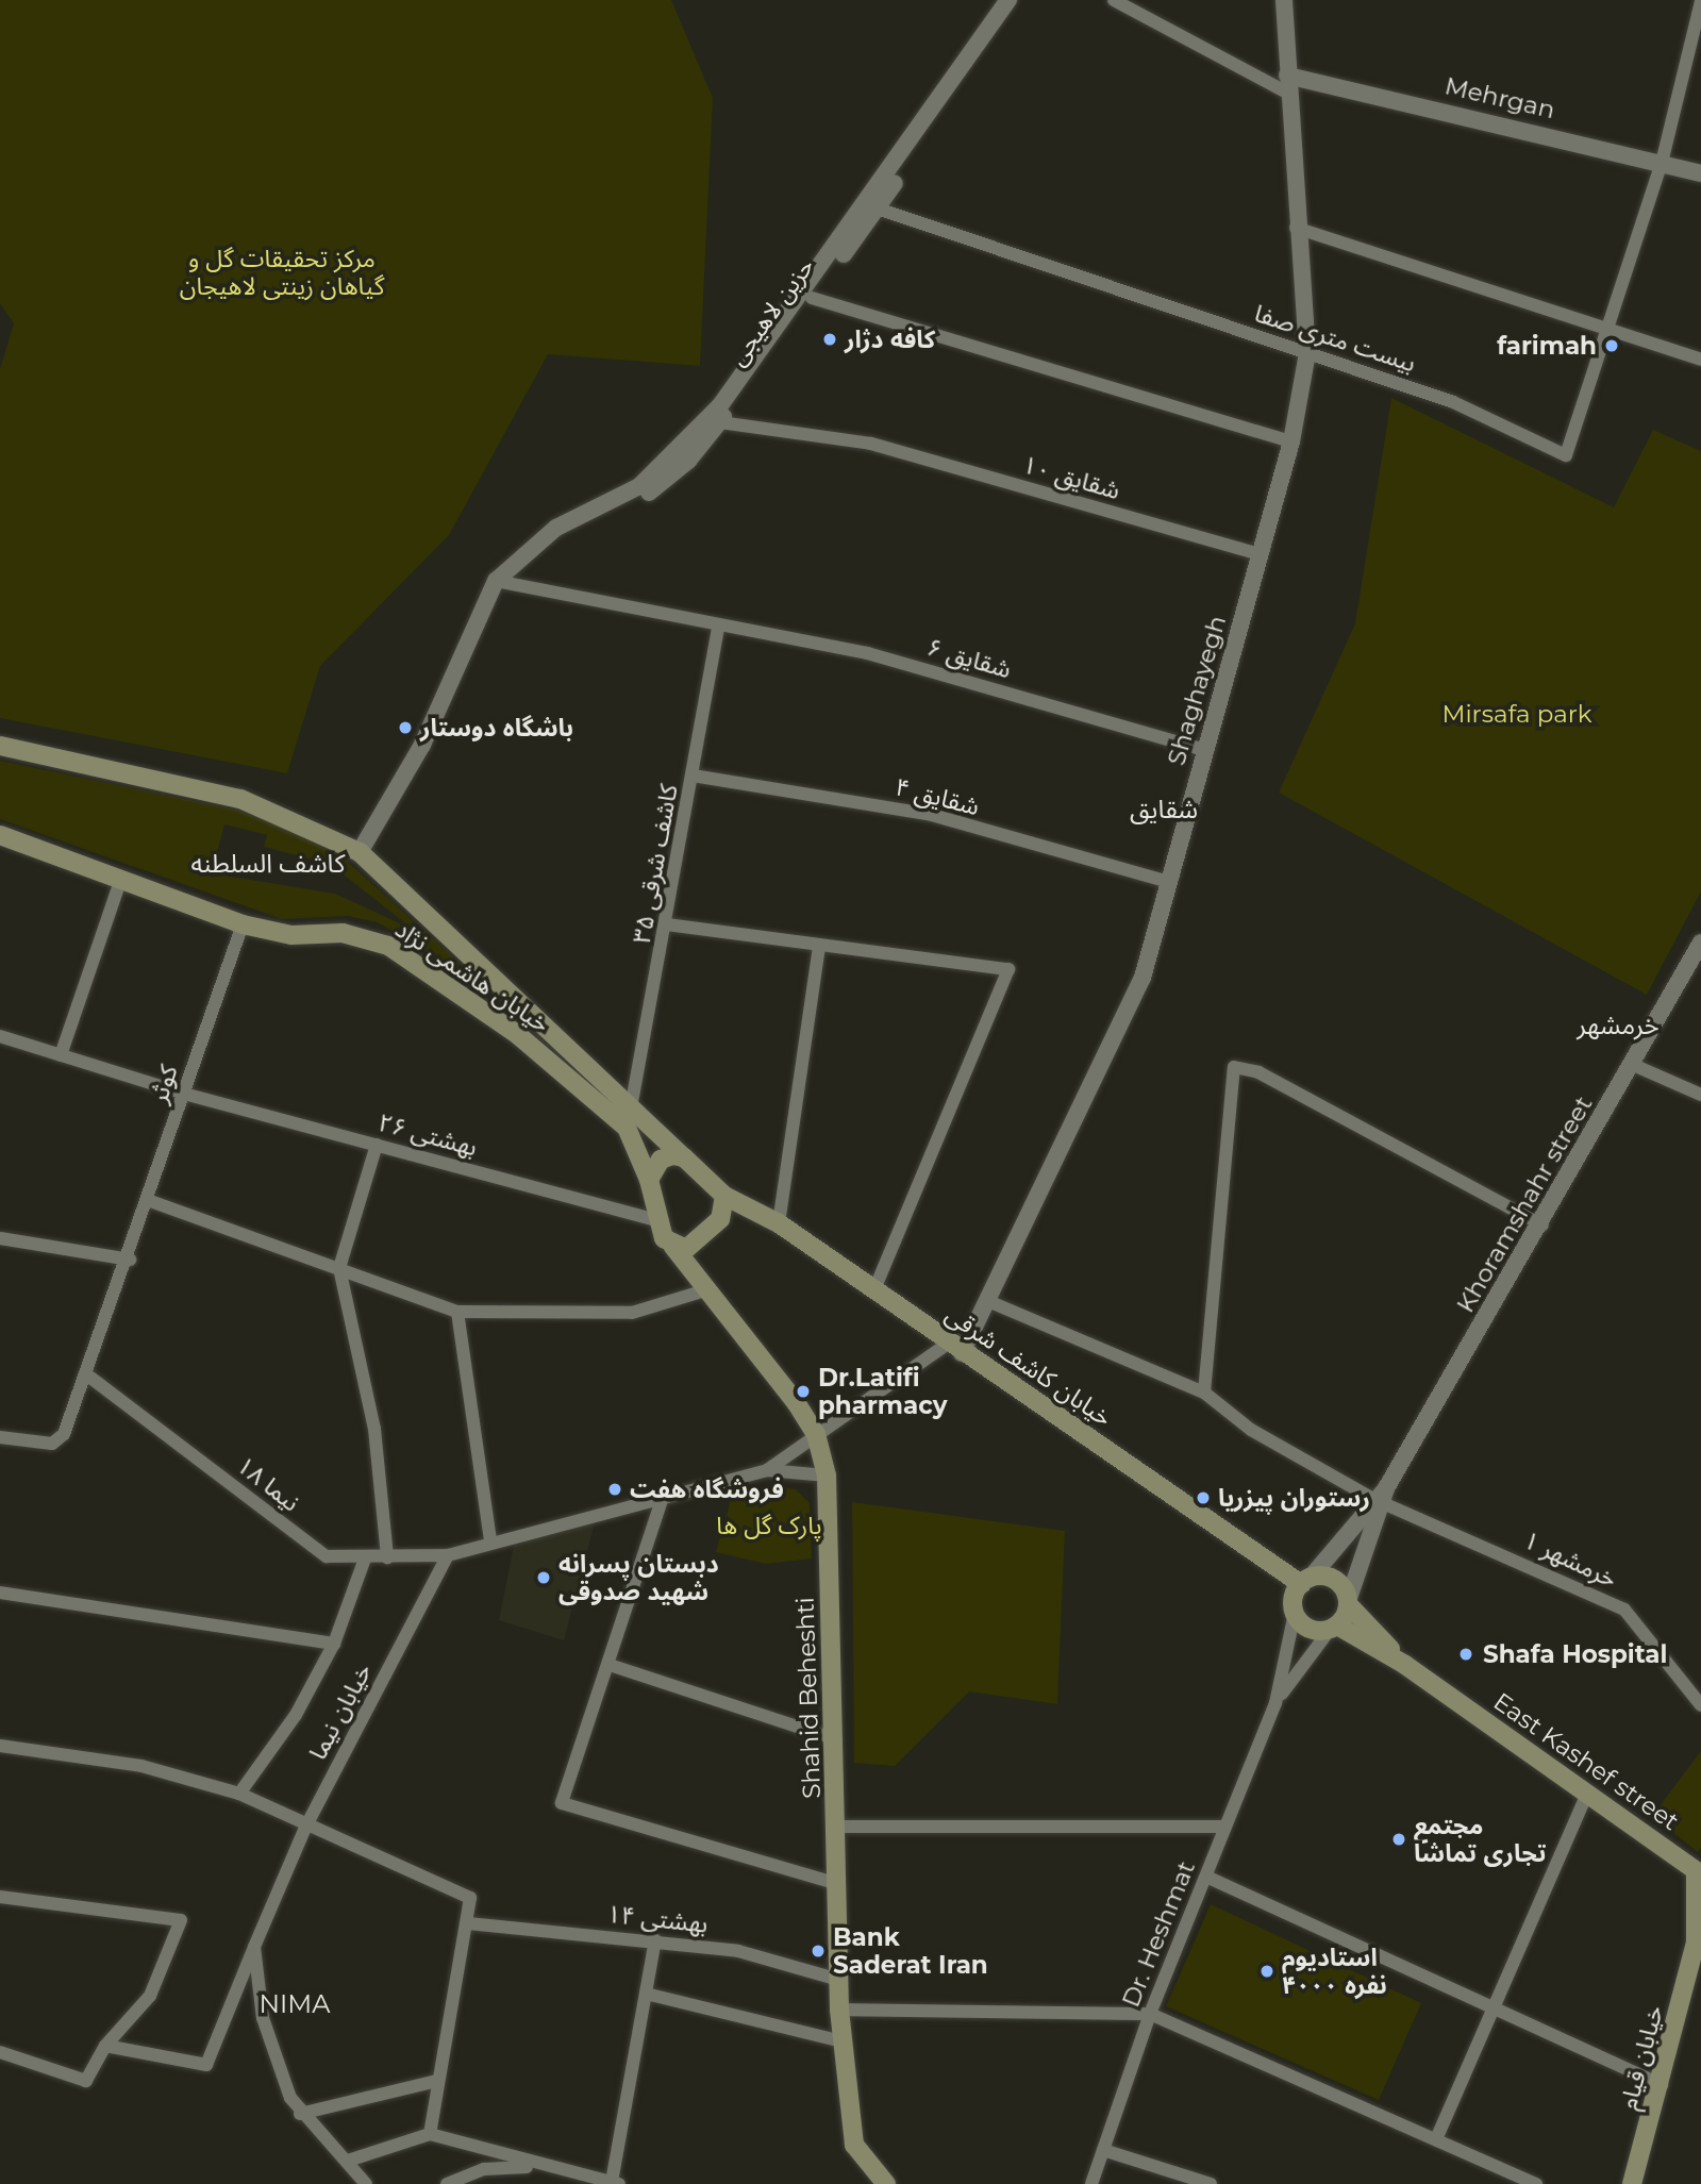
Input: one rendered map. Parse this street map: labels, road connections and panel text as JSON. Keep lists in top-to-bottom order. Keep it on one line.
{"streets":{"main road":["خیابان هاشمی نژاد","خیابان کاشف شرقی","Shahid Beheshti","East Kashef street","خیابان قیام"],"street":["Mehrgan","حزین لاهیجی","بیست متری صفا","شقایق ۱۰","شقایق ۶","Shaghayegh","شقایق ۴","کاشف شرقی ۳۵","کوثر","بهشتی ۲۶","Khoramshahr street","نیما ۱۸","خرمشهر ۱","خیابان نیما","بهشتی ۱۴","Dr. Heshmat"]},"crossings":[["Mehrgan","Shaghayegh"],["حزین لاهیجی","بیست متری صفا"],["حزین لاهیجی","شقایق ۱۰"],["حزین لاهیجی","شقایق ۶"],["بیست متری صفا","Shaghayegh"],["شقایق ۱۰","Shaghayegh"],["شقایق ۶","Shaghayegh"],["شقایق ۶","کاشف شرقی ۳۵"],["Shaghayegh","شقایق ۴"],["Shaghayegh","خیابان کاشف شرقی"],["Shaghayegh","خرمشهر ۱"],["شقایق ۴","کاشف شرقی ۳۵"],["کاشف شرقی ۳۵","خیابان هاشمی نژاد"],["خیابان هاشمی نژاد","کوثر"],["خیابان هاشمی نژاد","بهشتی ۲۶"],["خیابان هاشمی نژاد","خیابان کاشف شرقی"],["خیابان هاشمی نژاد","Shahid Beheshti"],["کوثر","بهشتی ۲۶"],["کوثر","نیما ۱۸"],["بهشتی ۲۶","خیابان کاشف شرقی"],["بهشتی ۲۶","Shahid Beheshti"],["Khoramshahr street","خرمشهر ۱"],["خیابان کاشف شرقی","Shahid Beheshti"],["نیما ۱۸","خیابان نیما"],["Shahid Beheshti","بهشتی ۱۴"],["East Kashef street","خیابان قیام"]],"districts":["شقایق","کاشف السلطنه","خرمشهر","NIMA"],"parks":["مرکز تحقیقات گل و گیاهان زینتی لاهیجان","Mirsafa park","پارک گل ها"],"places":["کافه دژار","farimah","باشگاه دوستار","Dr.Latifi pharmacy","فروشگاه هفت","رستوران پیزریا","دبستان پسرانه شهید صدوقی","Shafa Hospital","مجتمع تجاری تماشا","Bank Saderat Iran","استادیوم ۴۰۰۰ نفره"]}
